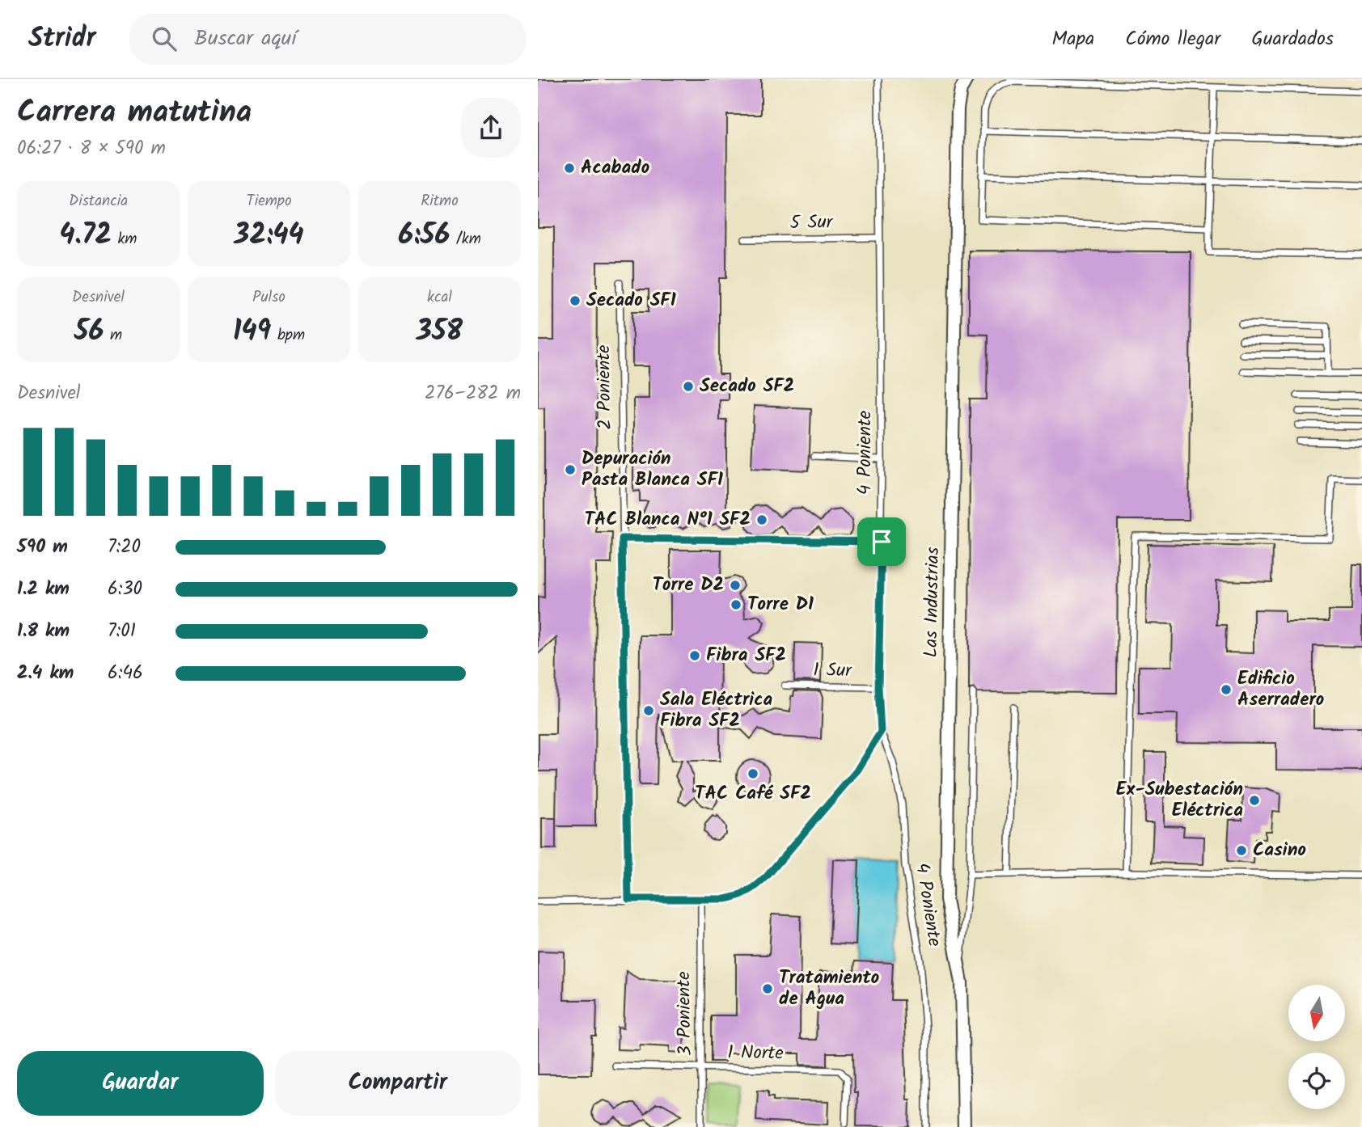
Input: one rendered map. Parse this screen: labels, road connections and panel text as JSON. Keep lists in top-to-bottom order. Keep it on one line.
{"streets":{"street":["Las Industrias"],"lane":["5 Sur","2 Poniente","4 Poniente","1 Sur","3 Poniente","1 Norte"]},"crossings":[["5 Sur","4 Poniente"],["4 Poniente","1 Sur"],["3 Poniente","1 Norte"]],"places":["Acabado","Secado SF1","Secado SF2","Depuración Pasta Blanca SF1","TAC Blanca N°1 SF2","Torre D2","Torre D1","Fibra SF2","Edificio Aserradero","Sala Eléctrica Fibra SF2","TAC Café SF2","Ex-Subestación Eléctrica","Casino","Tratamiento de Agua"],"north":"bottom","page":{"header":"Stridr","search":"Buscar aquí","nav":["Mapa","Cómo llegar","Guardados"],"heading":["Carrera matutina","06:27 · 8 × 590 m"],"stats":[["Distancia","4.72 km"],["Tiempo","32:44"],["Ritmo","6:56 /km"],["Desnivel","56 m"],["Pulso","149 bpm"],["kcal","358"]],"chart":["Desnivel","276–282 m"],"list":[{"name":"590 m","note":"7:20"},{"name":"1.2 km","note":"6:30"},{"name":"1.8 km","note":"7:01"},{"name":"2.4 km","note":"6:46"}],"buttons":["Guardar","Compartir"]}}
